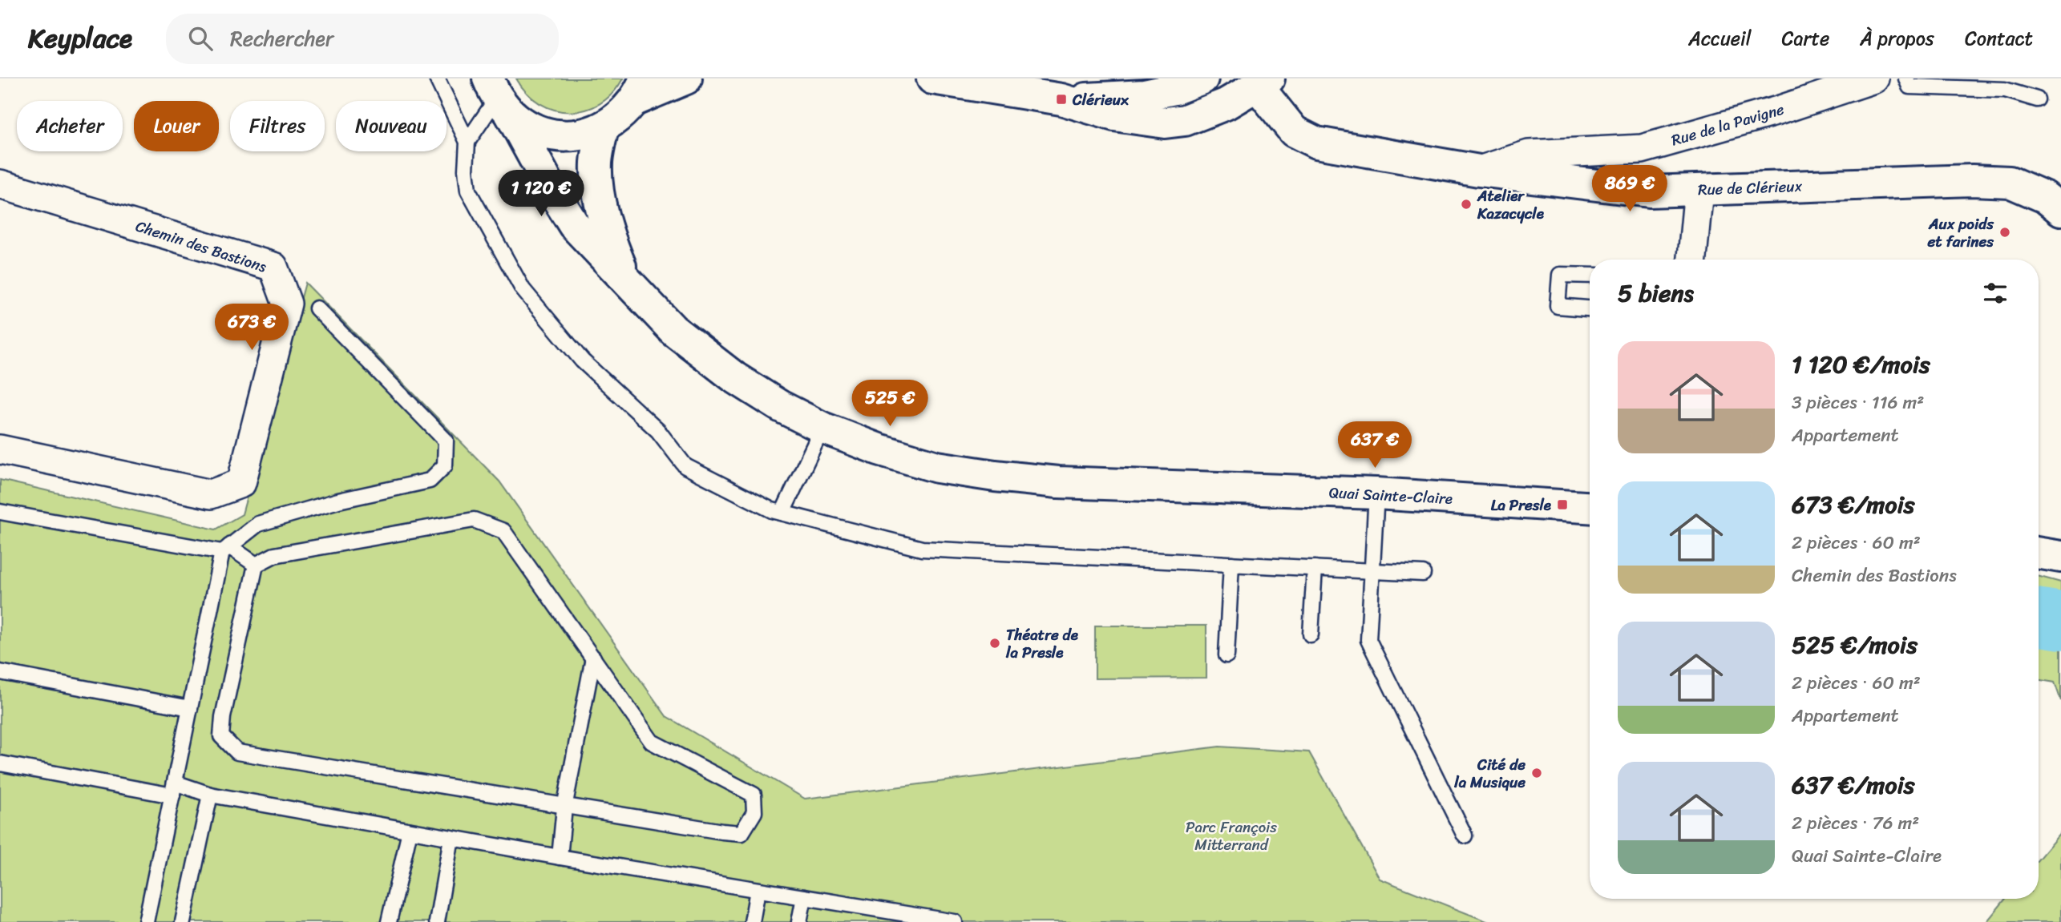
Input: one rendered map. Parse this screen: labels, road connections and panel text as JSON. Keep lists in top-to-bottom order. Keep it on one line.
{"streets":{"main road":["Rue de Clérieux","Quai Sainte-Claire"],"street":["Rue de la Pavigne","Chemin des Bastions"]},"crossings":[["Rue de la Pavigne","Rue de Clérieux"]],"parks":["Parc François Mitterrand"],"places":{"transit":["Clérieux","La Presle"],"other":["Atelier Kazacycle","Aux poids et farines","Théatre de la Presle","Cité de la Musique"]},"page":{"header":"Keyplace","search":"Rechercher","nav":["Accueil","Carte","À propos","Contact"],"chip":["Acheter","Louer","Filtres","Nouveau"],"price":["869 €","1 120 €","673 €","525 €","637 €"],"heading":"5 biens","list":[{"name":"1 120 €/mois","note":"3 pièces · 116 m² · Appartement"},{"name":"673 €/mois","note":"2 pièces · 60 m² · Chemin des Bastions"},{"name":"525 €/mois","note":"2 pièces · 60 m² · Appartement"},{"name":"637 €/mois","note":"2 pièces · 76 m² · Quai Sainte-Claire"}]}}
